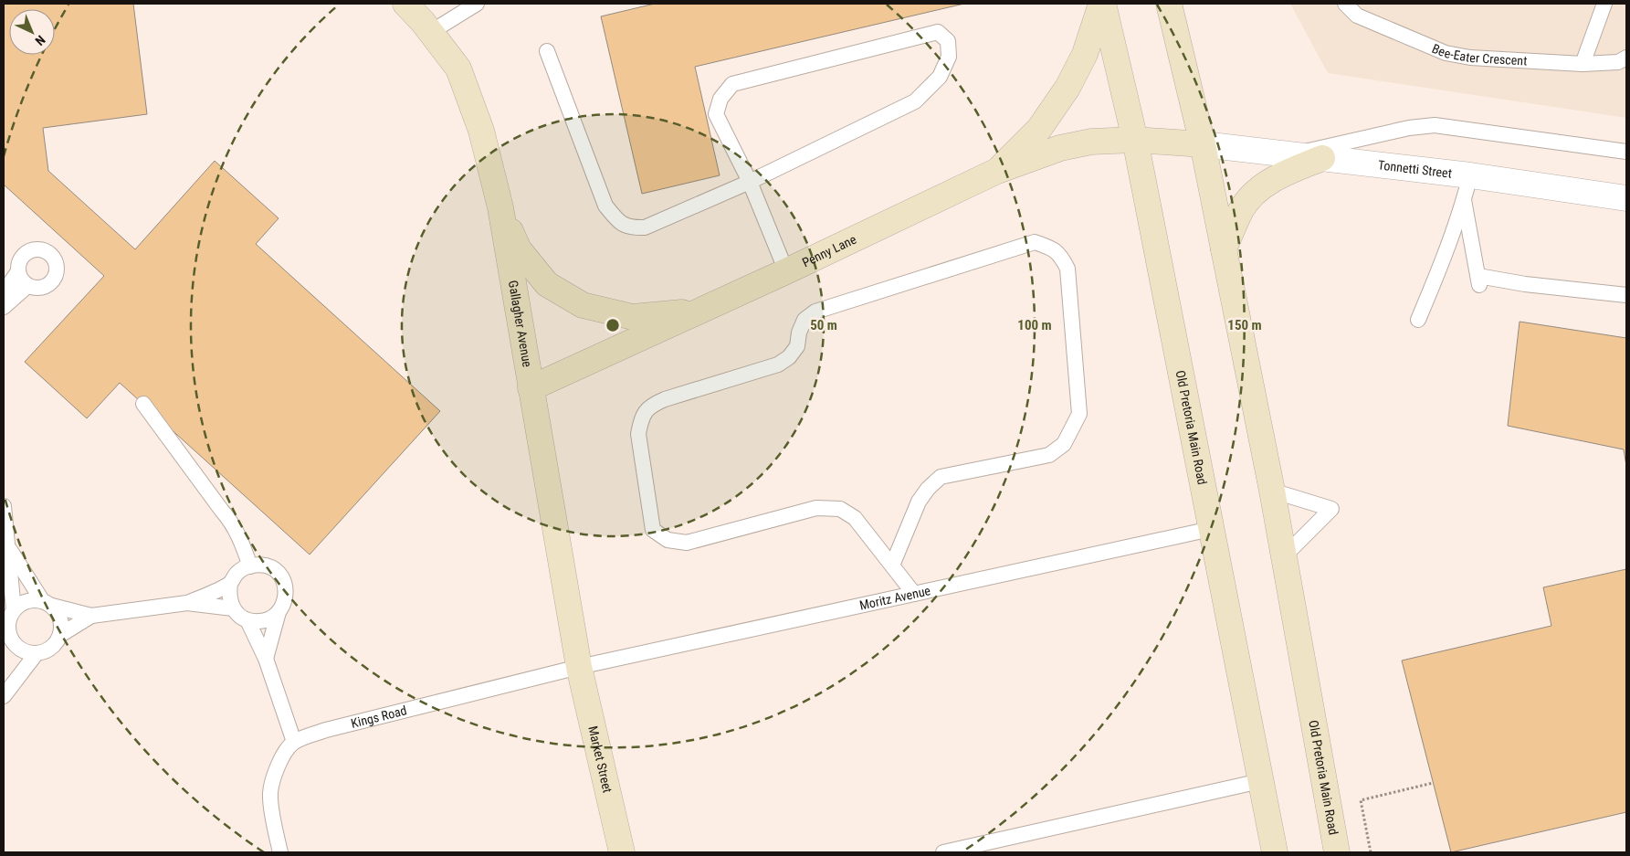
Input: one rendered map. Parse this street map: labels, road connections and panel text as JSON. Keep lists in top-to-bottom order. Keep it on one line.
{"streets":{"main road":["Penny Lane","Gallagher Avenue","Old Pretoria Main Road","Market Street"],"street":["Tonnetti Street"],"lane":["Bee-Eater Crescent","Moritz Avenue","Kings Road"]},"crossings":[["Tonnetti Street","Penny Lane"],["Tonnetti Street","Old Pretoria Main Road"],["Penny Lane","Gallagher Avenue"],["Penny Lane","Old Pretoria Main Road"],["Gallagher Avenue","Moritz Avenue"],["Gallagher Avenue","Kings Road"],["Gallagher Avenue","Market Street"],["Old Pretoria Main Road","Moritz Avenue"],["Moritz Avenue","Kings Road"],["Moritz Avenue","Market Street"],["Kings Road","Market Street"]],"north":"bottom right","rings":["50 m","100 m","150 m"]}
